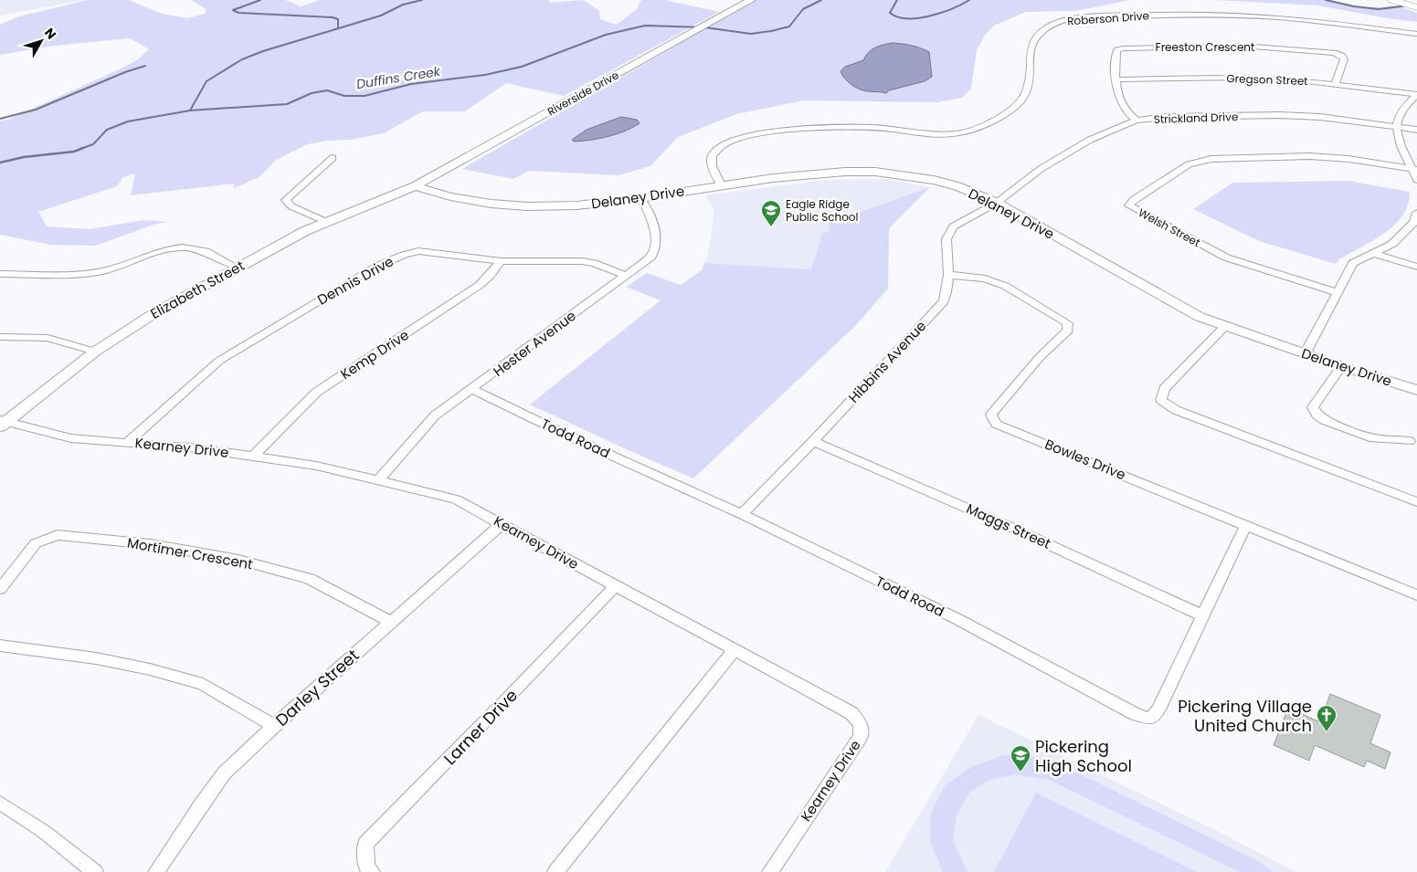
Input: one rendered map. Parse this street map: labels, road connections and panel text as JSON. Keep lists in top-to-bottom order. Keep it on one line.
{"streets":{"street":["Roberson Drive","Freeston Crescent","Gregson Street","Riverside Drive","Strickland Drive","Delaney Drive","Welsh Street","Dennis Drive","Elizabeth Street","Hester Avenue","Kemp Drive","Hibbins Avenue","Todd Road","Kearney Drive","Bowles Drive","Maggs Street","Mortimer Crescent","Darley Street","Larner Drive"]},"crossings":[["Roberson Drive","Delaney Drive"],["Freeston Crescent","Gregson Street"],["Freeston Crescent","Strickland Drive"],["Riverside Drive","Delaney Drive"],["Riverside Drive","Elizabeth Street"],["Strickland Drive","Delaney Drive"],["Strickland Drive","Hibbins Avenue"],["Delaney Drive","Elizabeth Street"],["Delaney Drive","Hester Avenue"],["Delaney Drive","Hibbins Avenue"],["Dennis Drive","Hester Avenue"],["Dennis Drive","Kemp Drive"],["Dennis Drive","Kearney Drive"],["Elizabeth Street","Kearney Drive"],["Hester Avenue","Todd Road"],["Hester Avenue","Kearney Drive"],["Kemp Drive","Kearney Drive"],["Hibbins Avenue","Todd Road"],["Hibbins Avenue","Bowles Drive"],["Hibbins Avenue","Maggs Street"],["Todd Road","Bowles Drive"],["Todd Road","Maggs Street"],["Kearney Drive","Darley Street"],["Kearney Drive","Larner Drive"],["Mortimer Crescent","Darley Street"]],"water":["Duffins Creek"],"places":{"school or university":["Eagle Ridge Public School","Pickering High School"],"church":["Pickering Village United Church"]},"north":"top right"}
